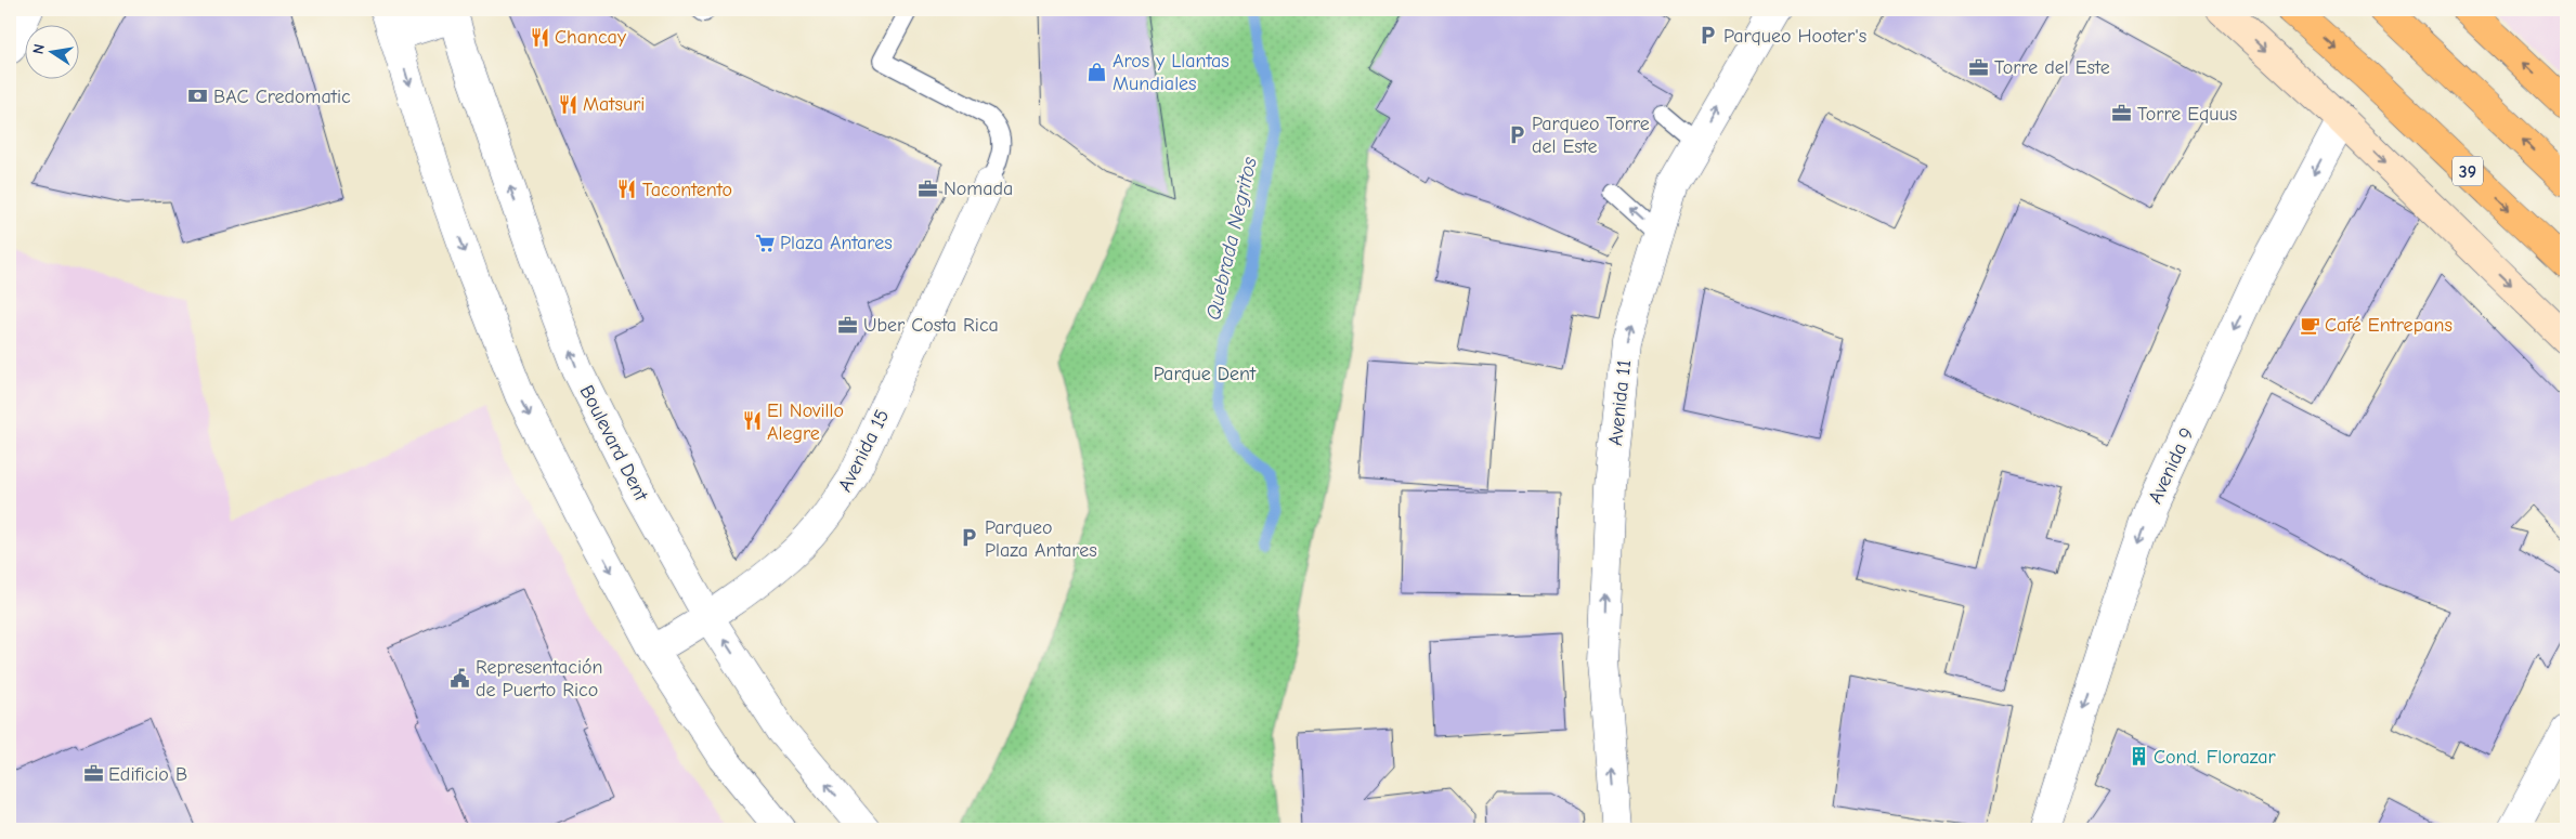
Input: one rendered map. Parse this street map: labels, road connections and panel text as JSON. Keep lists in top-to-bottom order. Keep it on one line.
{"streets":{"highway":["39"],"street":["Avenida 11","Boulevard Dent","Avenida 15","Avenida 9"]},"crossings":[["Boulevard Dent","Avenida 15"]],"one_way":["Avenida 11","Avenida 9"],"water":["Quebrada Negritos"],"parks":["Parque Dent"],"places":{"parking":["Parqueo Hooter's","Parqueo Torre del Este","Parqueo Plaza Antares"],"restaurant":["Chancay","Matsuri","Tacontento","El Novillo Alegre"],"office":["Torre del Este","Torre Equus","Nomada","Uber Costa Rica","Edificio B"],"shop":["Aros y Llantas Mundiales"],"bank":["BAC Credomatic"],"supermarket":["Plaza Antares"],"cafe":["Café Entrepans"],"public building":["Representación de Puerto Rico"],"building":["Cond. Florazar"]},"north":"left"}
